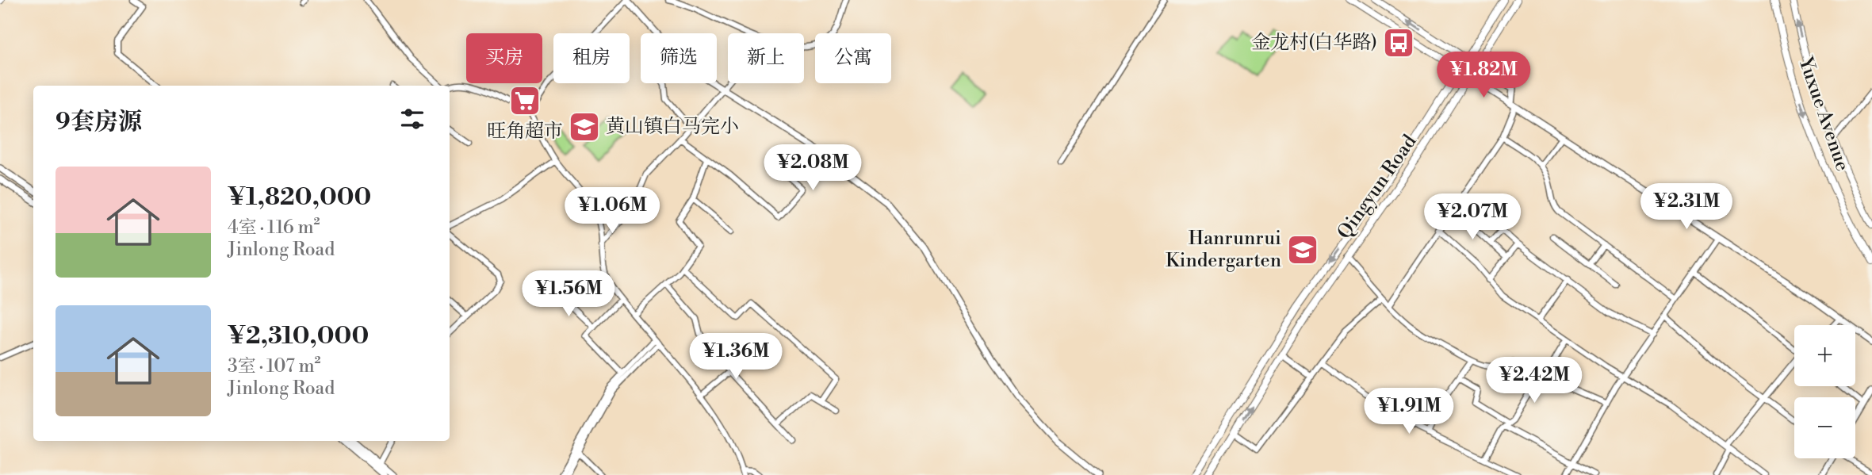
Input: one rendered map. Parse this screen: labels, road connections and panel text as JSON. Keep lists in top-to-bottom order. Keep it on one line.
{"streets":{"main road":["Yuxue Avenue","Qingyun Road"]},"places":{"bus stop":["金龙村(白华路)"],"supermarket":["旺角超市"],"school or university":["黄山镇白马完小","Hanrunrui Kindergarten"]},"page":{"chip":["买房","租房","筛选","新上","公寓"],"price":["¥1.82M","¥2.08M","¥2.31M","¥1.06M","¥2.07M","¥1.56M","¥1.36M","¥2.42M","¥1.91M"],"heading":"9套房源","list":[{"name":"¥1,820,000","note":"4室 · 116 m² · Jinlong Road"},{"name":"¥2,310,000","note":"3室 · 107 m² · Jinlong Road"}],"map_buttons":["+","−"]}}
